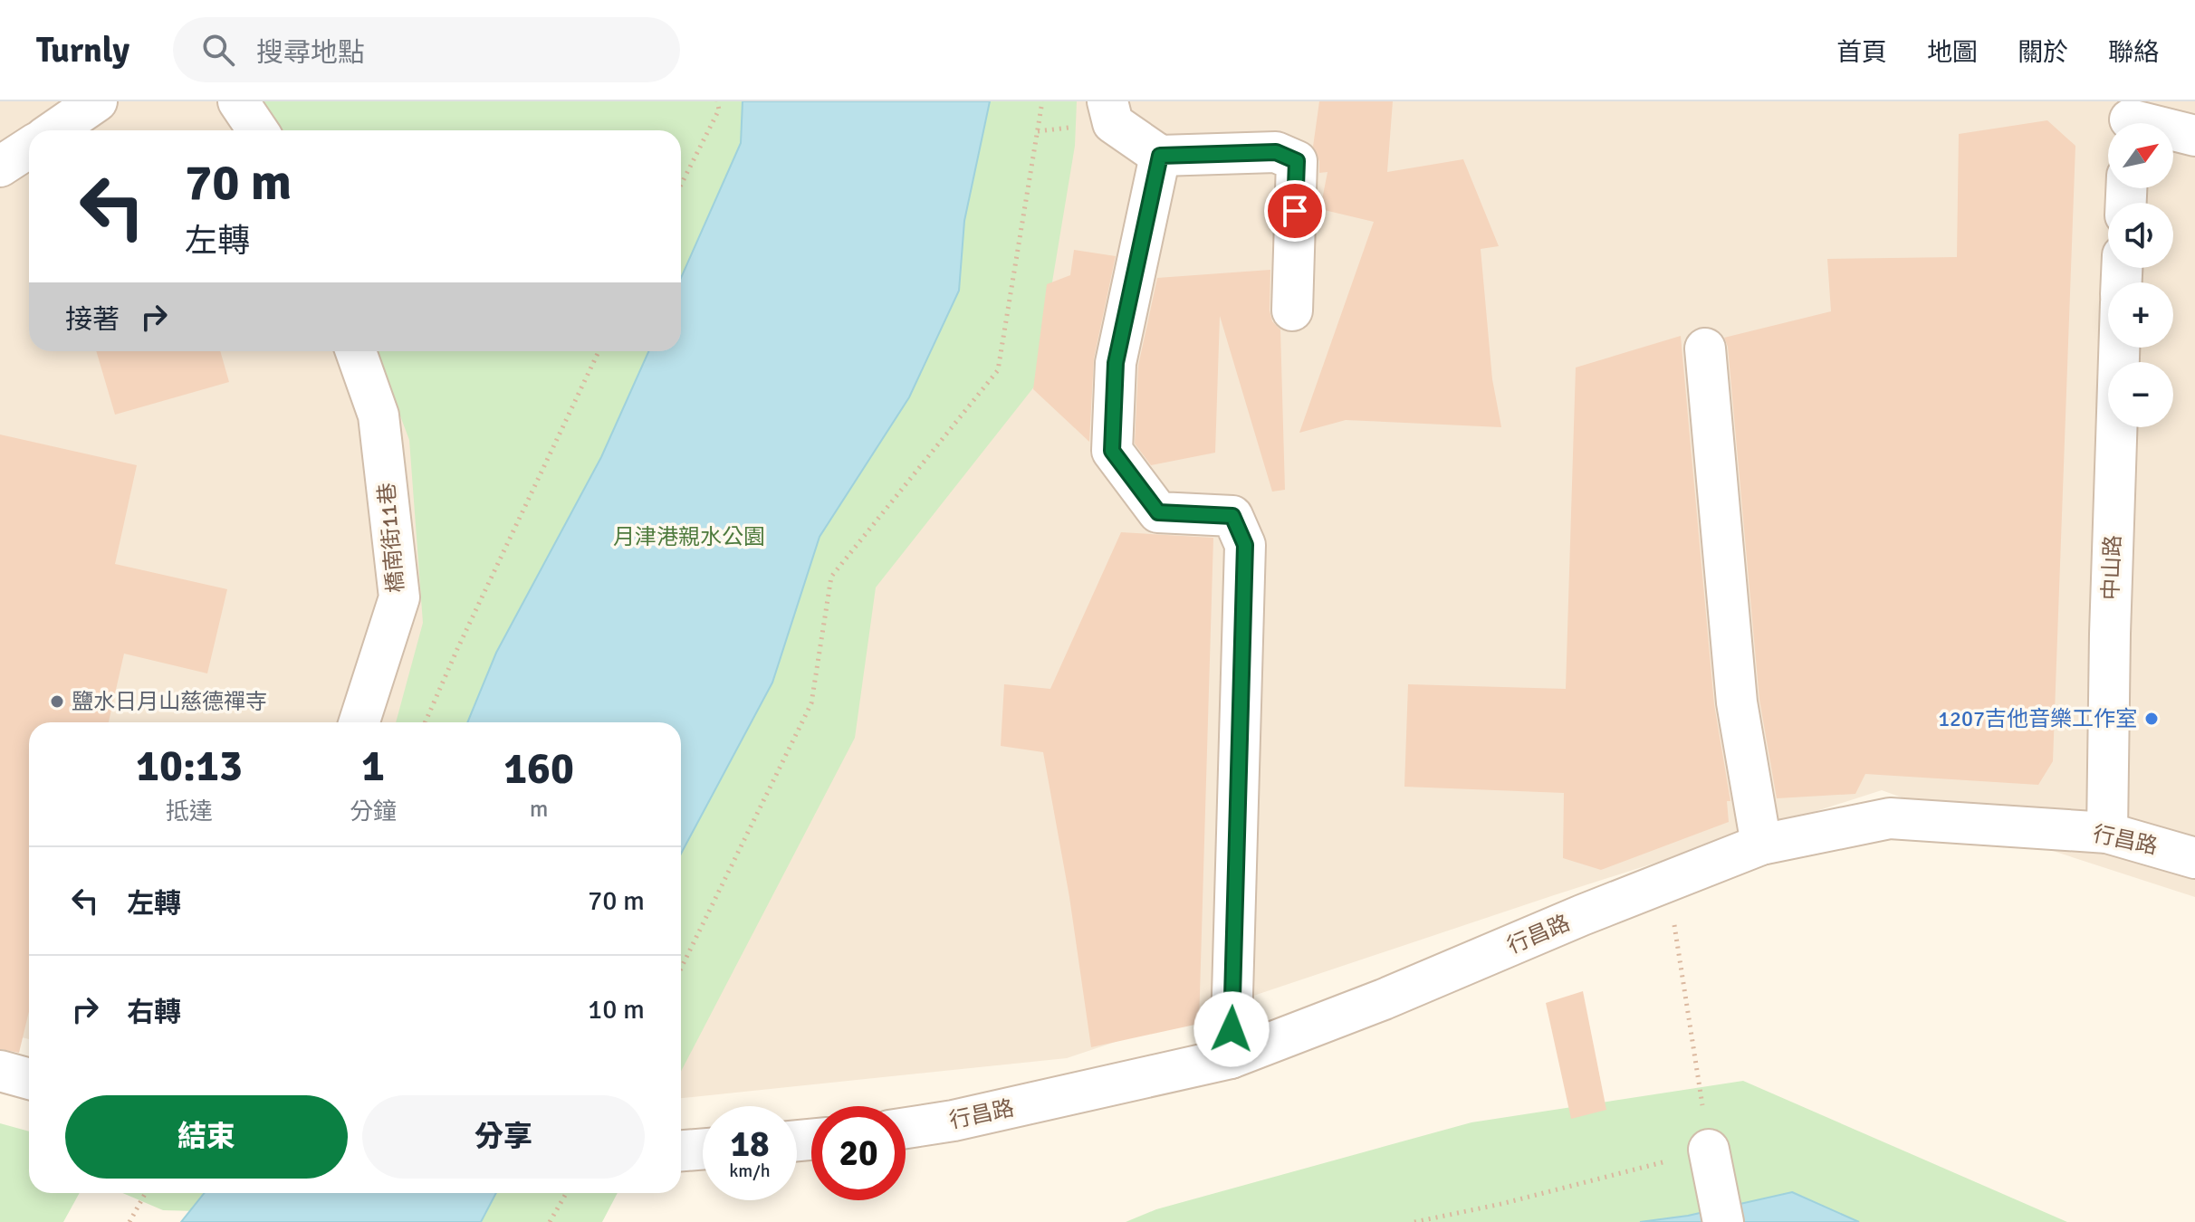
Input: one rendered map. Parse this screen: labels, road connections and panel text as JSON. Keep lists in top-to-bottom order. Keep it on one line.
{"streets":{"street":["橋南街11巷","中山路","行昌路"]},"crossings":[["中山路","行昌路"]],"parks":["月津港親水公園"],"places":["鹽水日月山慈德禪寺","1207吉他音樂工作室"],"north":"top right","page":{"header":"Turnly","search":"搜尋地點","nav":["首頁","地圖","關於","聯絡"],"map_buttons":["+","−"],"turn":["70 m","左轉"],"then":"接著","eta":["10:13","抵達","1","分鐘","160","m"],"list":[{"name":"左轉","value":"70 m"},{"name":"右轉","value":"10 m"}],"buttons":["結束","分享"],"speed":"18 km/h","limit":"20"}}
